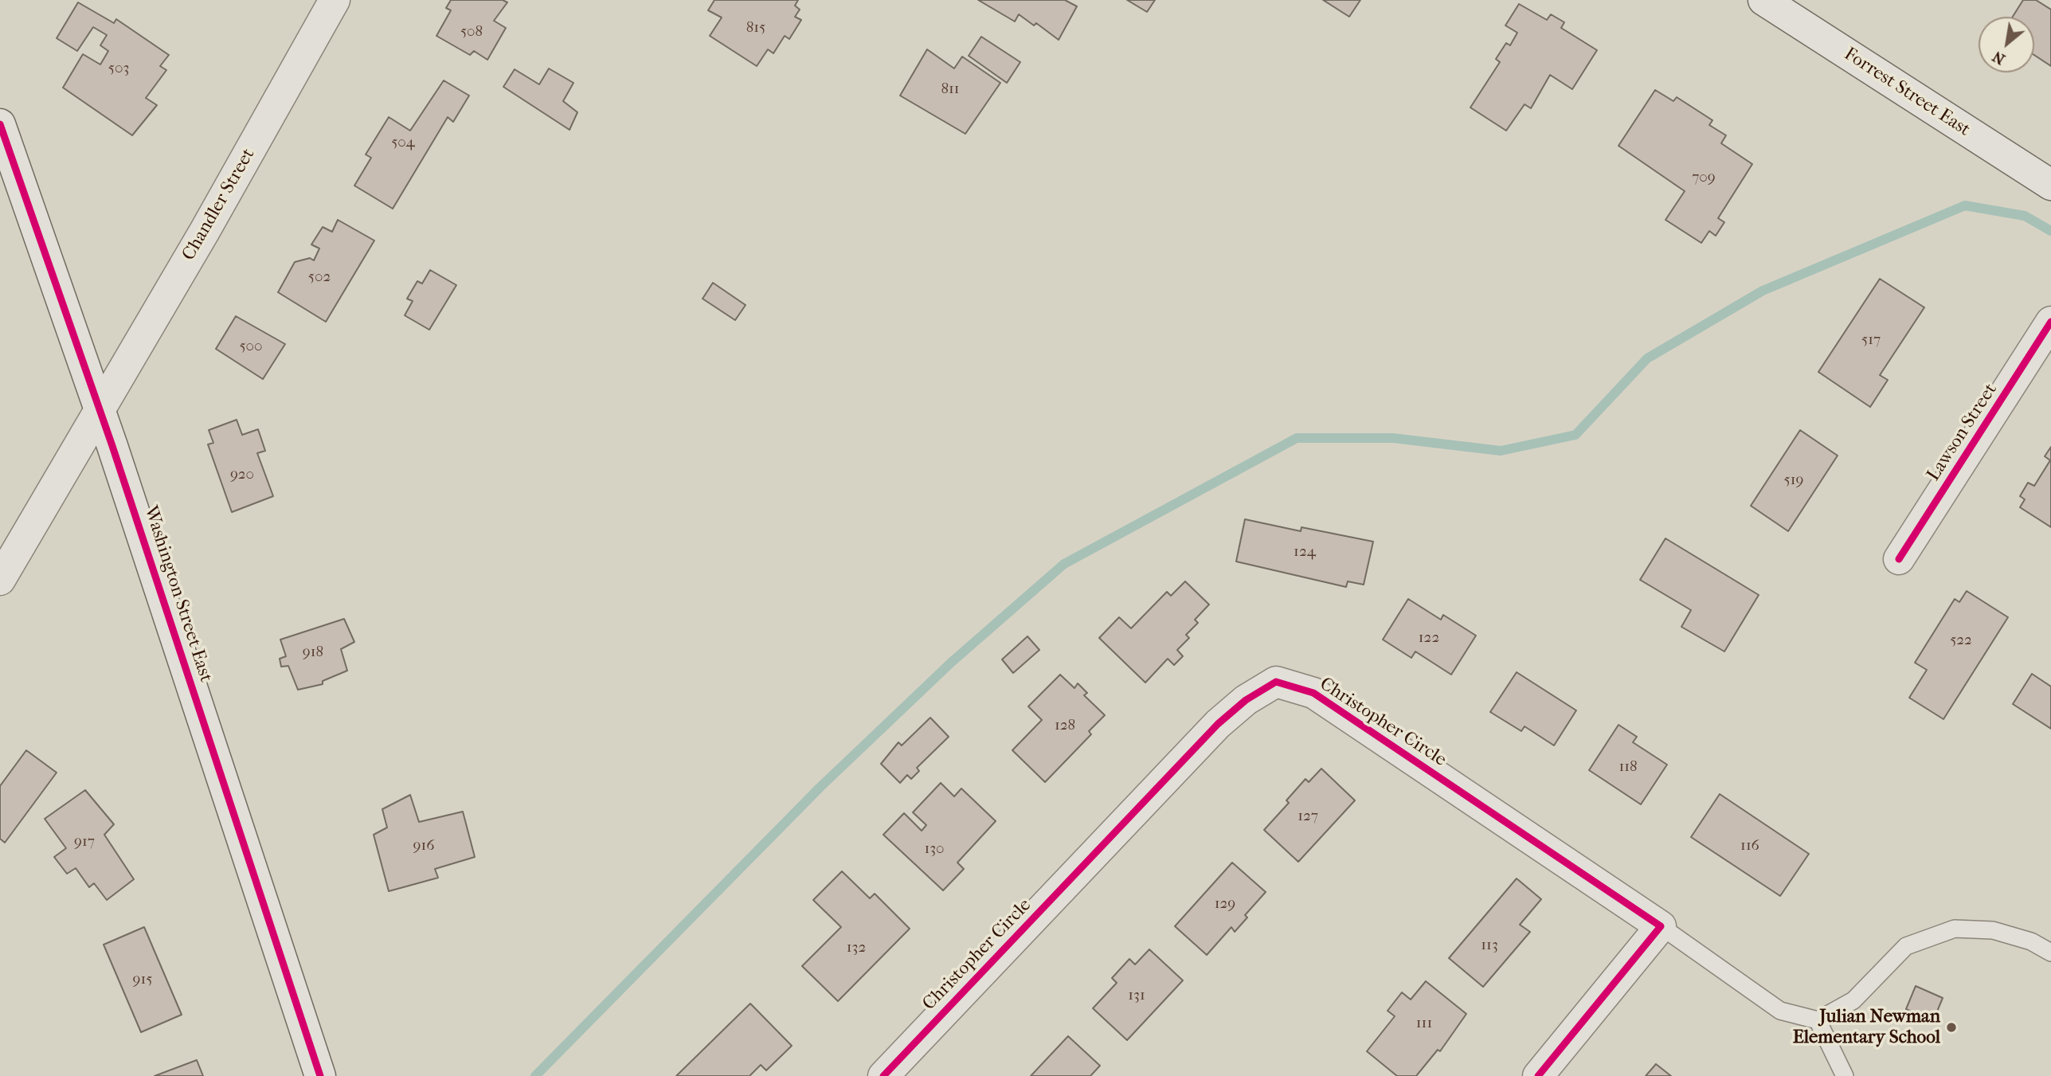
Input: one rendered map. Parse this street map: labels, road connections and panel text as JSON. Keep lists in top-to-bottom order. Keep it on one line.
{"streets":{"street":["Forrest Street East","Chandler Street","Lawson Street","Washington Street East","Christopher Circle"]},"crossings":[["Chandler Street","Washington Street East"]],"places":["Julian Newman Elementary School"],"house_numbers":["815","508","503","811","504","709","502","517","500","920","519","124","122","522","918","128","118","127","917","916","116","130","129","113","132","915","131","111"],"north":"bottom left"}
